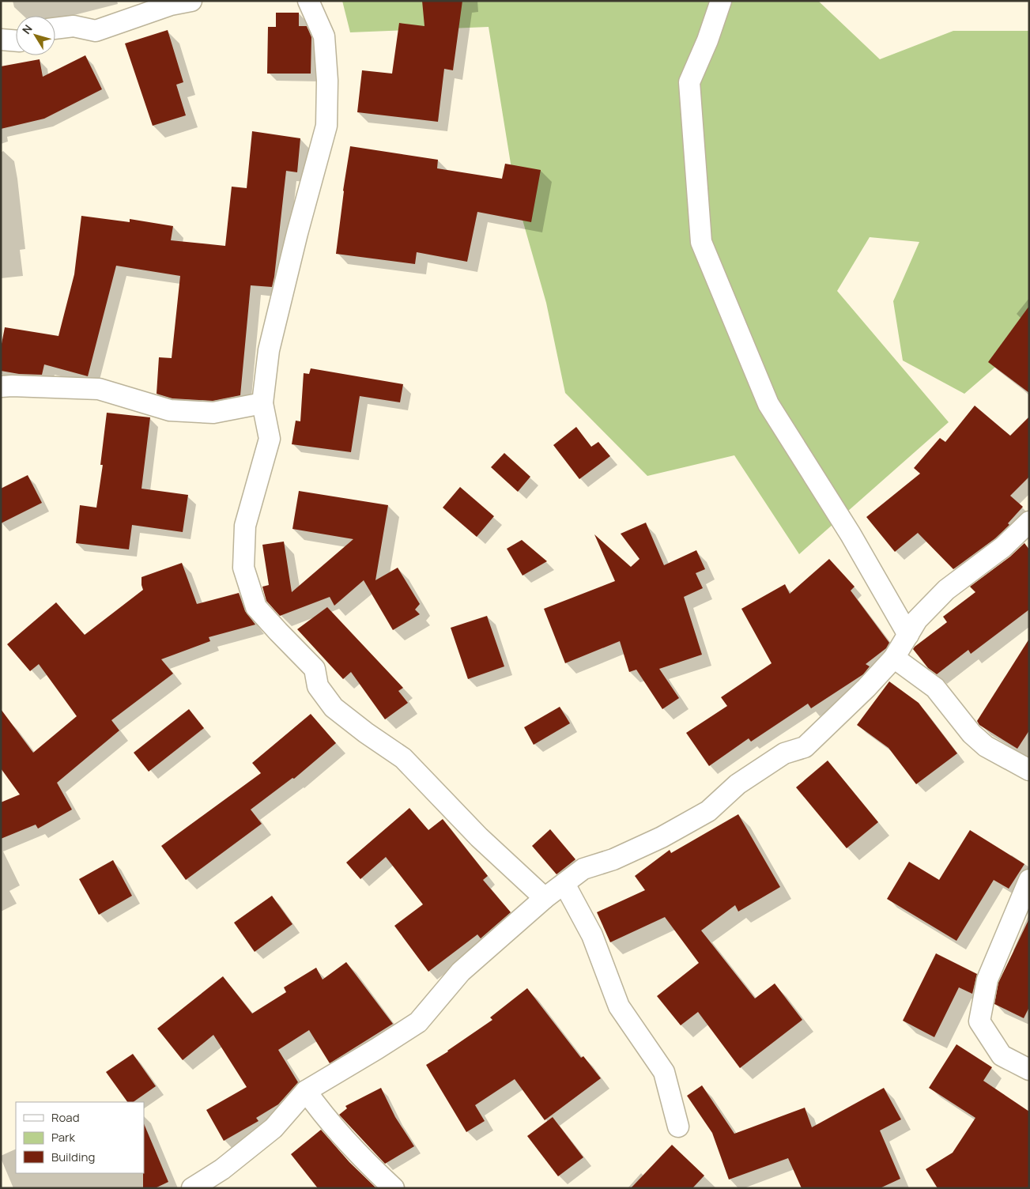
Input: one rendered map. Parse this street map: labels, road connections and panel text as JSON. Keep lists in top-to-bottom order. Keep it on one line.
{"legend":["Road","Park","Building"],"north":"top left"}
